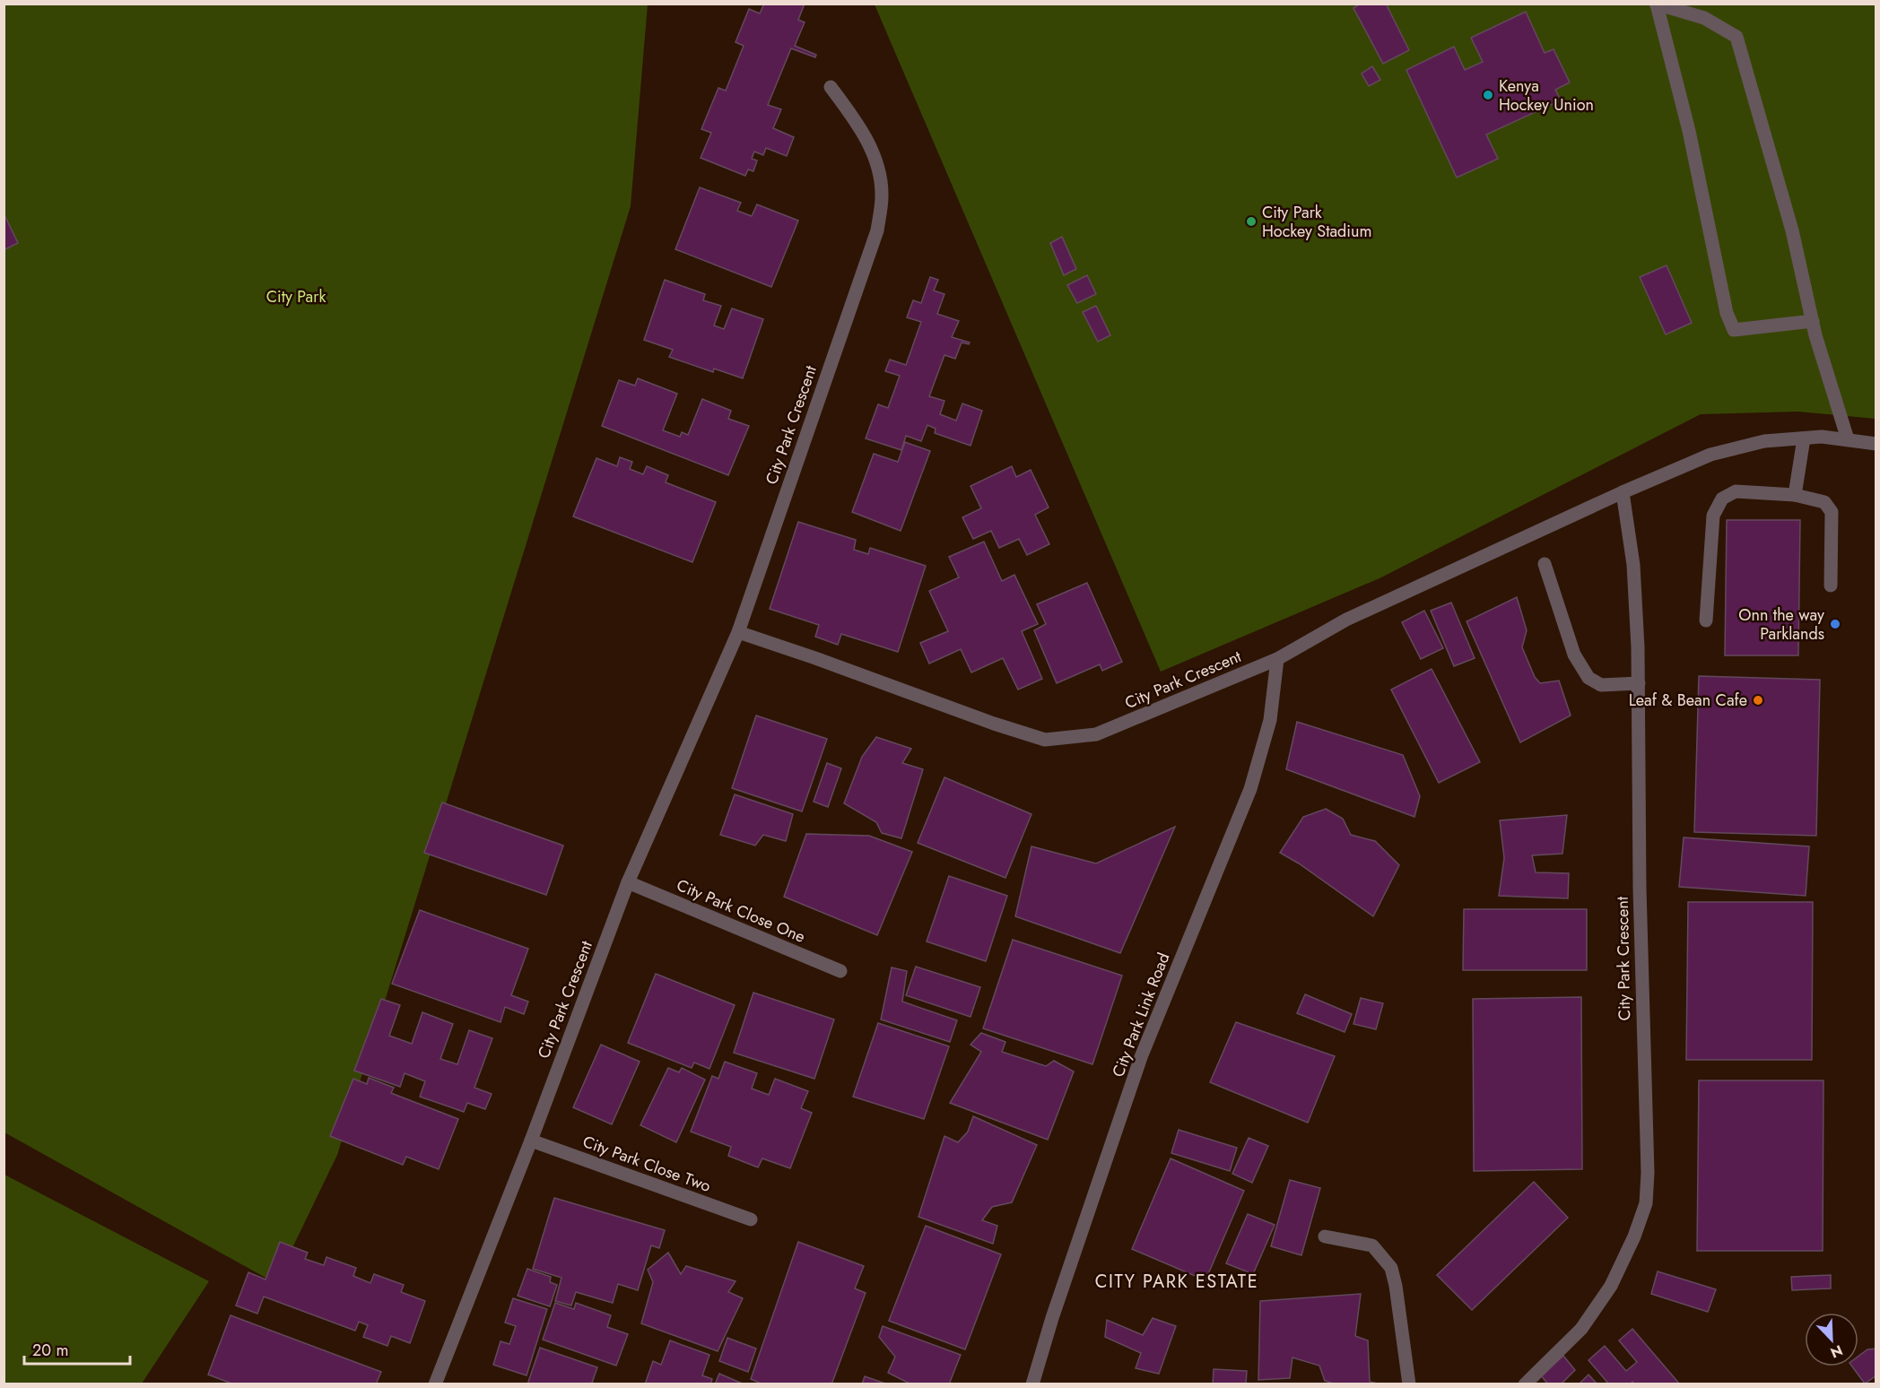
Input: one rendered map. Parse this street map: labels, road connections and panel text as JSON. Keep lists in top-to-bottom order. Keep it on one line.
{"streets":{"street":["City Park Crescent","City Park Close One","City Park Link Road","City Park Close Two"]},"crossings":[["City Park Crescent","City Park Close One"],["City Park Crescent","City Park Link Road"],["City Park Crescent","City Park Close Two"]],"districts":["CITY PARK ESTATE"],"parks":["City Park"],"places":["Kenya Hockey Union","City Park Hockey Stadium","Onn the way Parklands","Leaf & Bean Cafe"],"scale_bar":"20 m","north":"bottom right"}
